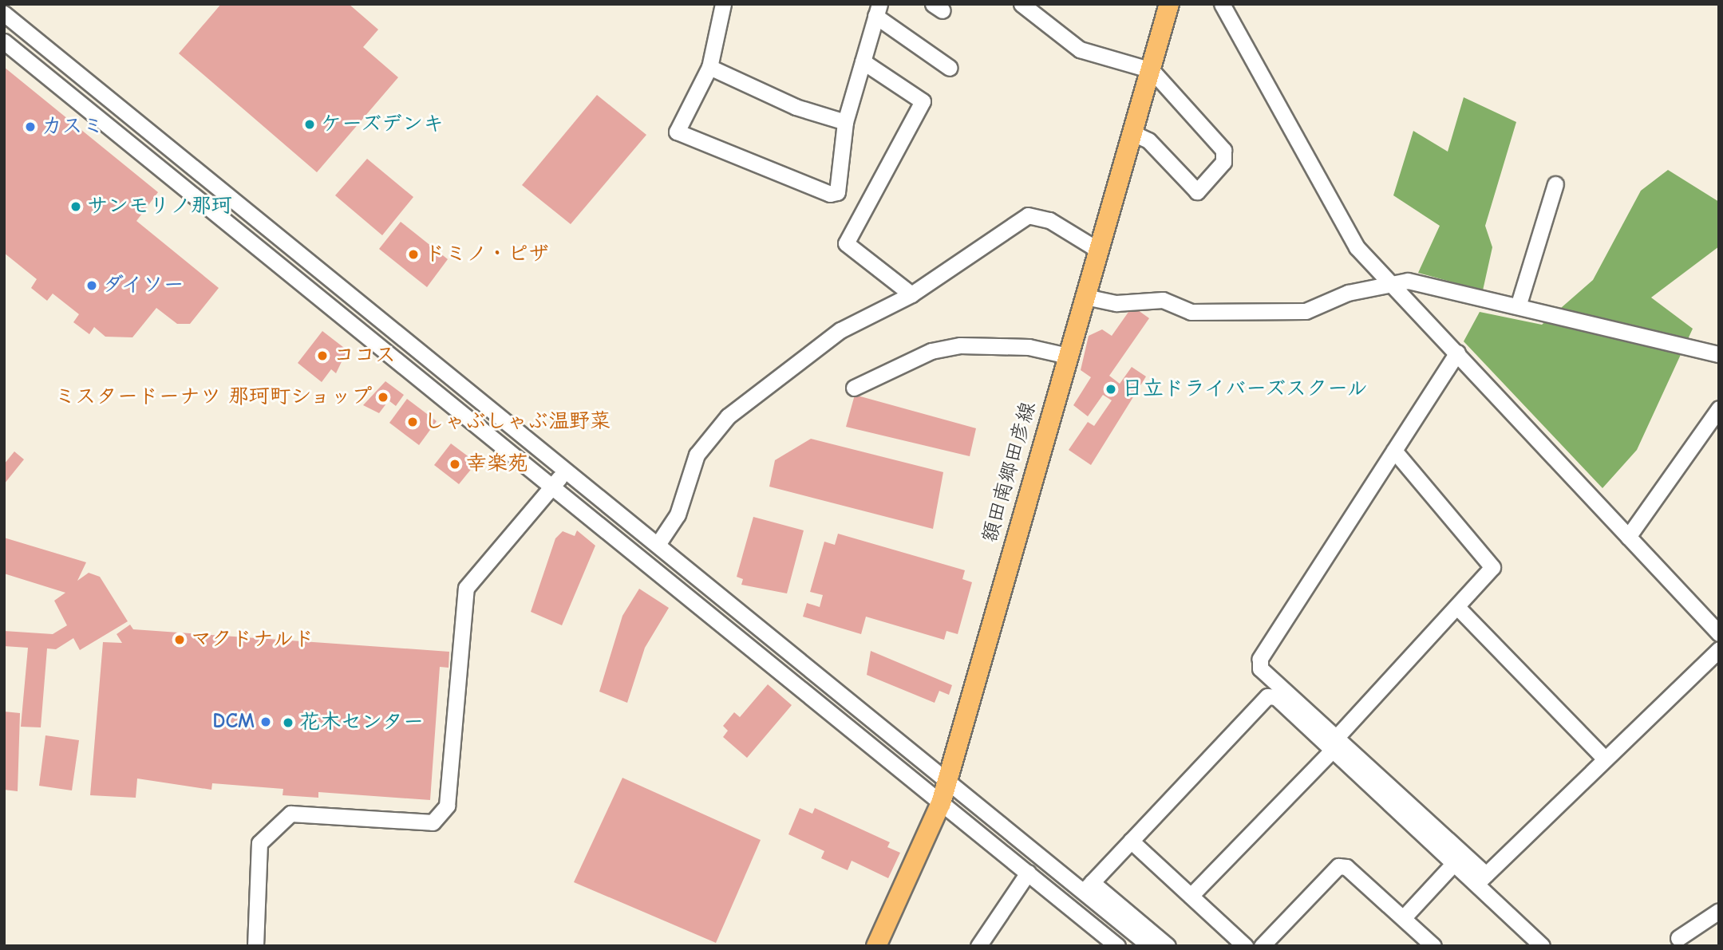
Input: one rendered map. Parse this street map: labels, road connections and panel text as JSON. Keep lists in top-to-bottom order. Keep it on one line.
{"streets":{"main road":["額田南郷田彦線"]},"places":["ケーズデンキ","カスミ","サンモリノ那珂","ドミノ・ピザ","ダイソー","ココス","日立ドライバーズスクール","ミスタードーナツ 那珂町ショップ","しゃぶしゃぶ温野菜","幸楽苑","マクドナルド","DCM","花木センター"]}
